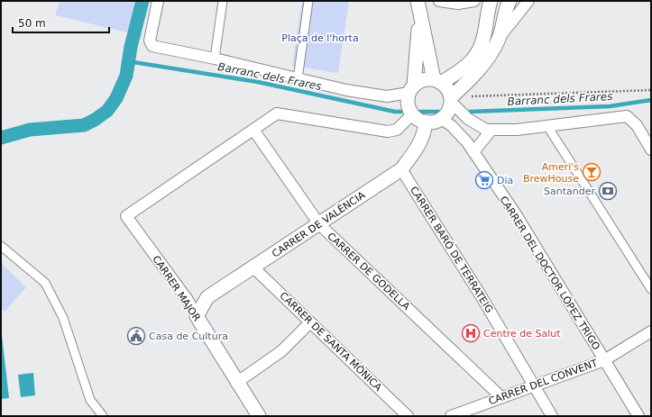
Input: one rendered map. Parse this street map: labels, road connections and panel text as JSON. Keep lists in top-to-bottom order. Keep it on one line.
{"streets":{"street":["CARRER DE VALÈNCIA","CARRER BARÓ DE TERRATEIG","CARRER DE GODELLA","CARRER DEL DOCTOR LÓPEZ TRIGO","CARRER MAJOR","CARRER DE SANTA MÒNICA","CARRER DEL CONVENT"]},"crossings":[["CARRER DE VALÈNCIA","CARRER BARÓ DE TERRATEIG"],["CARRER DE VALÈNCIA","CARRER DE GODELLA"],["CARRER DE VALÈNCIA","CARRER DEL DOCTOR LÓPEZ TRIGO"],["CARRER DE VALÈNCIA","CARRER MAJOR"],["CARRER DE VALÈNCIA","CARRER DE SANTA MÒNICA"],["CARRER BARÓ DE TERRATEIG","CARRER DEL CONVENT"],["CARRER DE GODELLA","CARRER MAJOR"],["CARRER DE GODELLA","CARRER DEL CONVENT"],["CARRER DEL DOCTOR LÓPEZ TRIGO","CARRER DEL CONVENT"]],"water":["Barranc dels Frares"],"parks":["Plaça de l'horta"],"places":{"bar":["Ameri's BrewHouse"],"supermarket":["Dia"],"bank":["Santander"],"hospital":["Centre de Salut"],"public building":["Casa de Cultura"]},"scale_bar":"50 m"}
